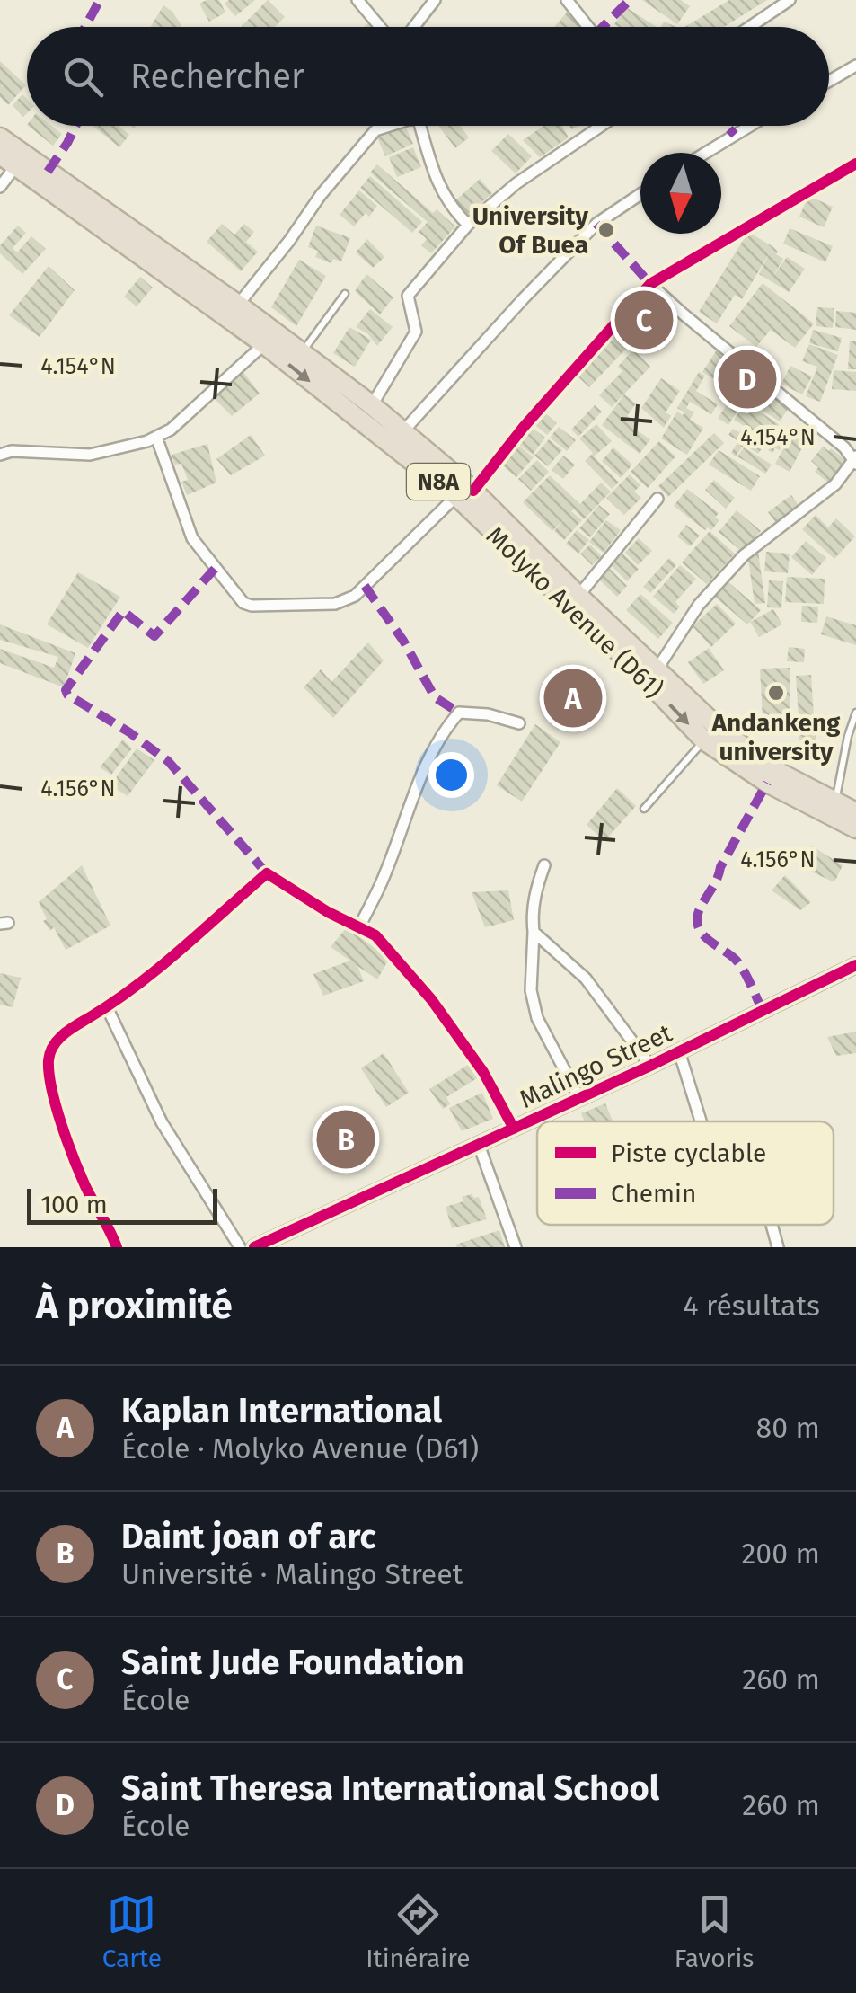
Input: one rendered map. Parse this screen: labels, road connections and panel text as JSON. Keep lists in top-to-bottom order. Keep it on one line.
{"streets":{"highway":["N8A","Molyko Avenue (D61)"],"street":["Malingo Street"]},"places":["University Of Buea","Andankeng university"],"legend":["Piste cyclable","Chemin"],"scale_bar":"100 m","north":"bottom","page":{"search":"Rechercher","pins":["C","D","A","B"],"scale":"100 m","heading":["À proximité","4 résultats"],"list":[{"mark":"A","name":"Kaplan International","note":"École · Molyko Avenue (D61)","value":"80 m"},{"mark":"B","name":"Daint joan of arc","note":"Université · Malingo Street","value":"200 m"},{"mark":"C","name":"Saint Jude Foundation","note":"École","value":"260 m"},{"mark":"D","name":"Saint Theresa International School","note":"École","value":"260 m"}],"nav":["Carte","Itinéraire","Favoris"]},"coordinates":["4.154°N","4.156°N"]}
